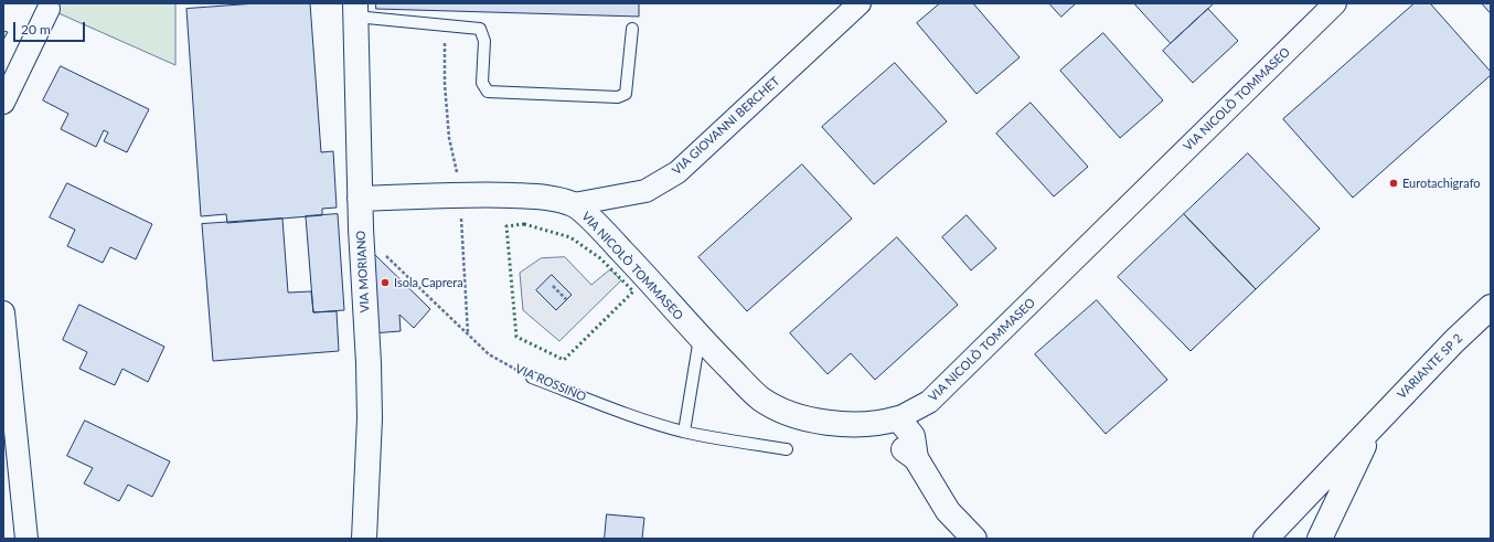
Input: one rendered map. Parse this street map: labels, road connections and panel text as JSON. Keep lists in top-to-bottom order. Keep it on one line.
{"streets":{"street":["VIA NICOLÒ TOMMASEO","VIA GIOVANNI BERCHET","VIA MORIANO","VARIANTE SP 2"],"lane":["VIA ROSSINO"]},"crossings":[["VIA NICOLÒ TOMMASEO","VIA GIOVANNI BERCHET"]],"places":["Eurotachigrafo","Isola Caprera"],"scale_bar":"20 m"}
